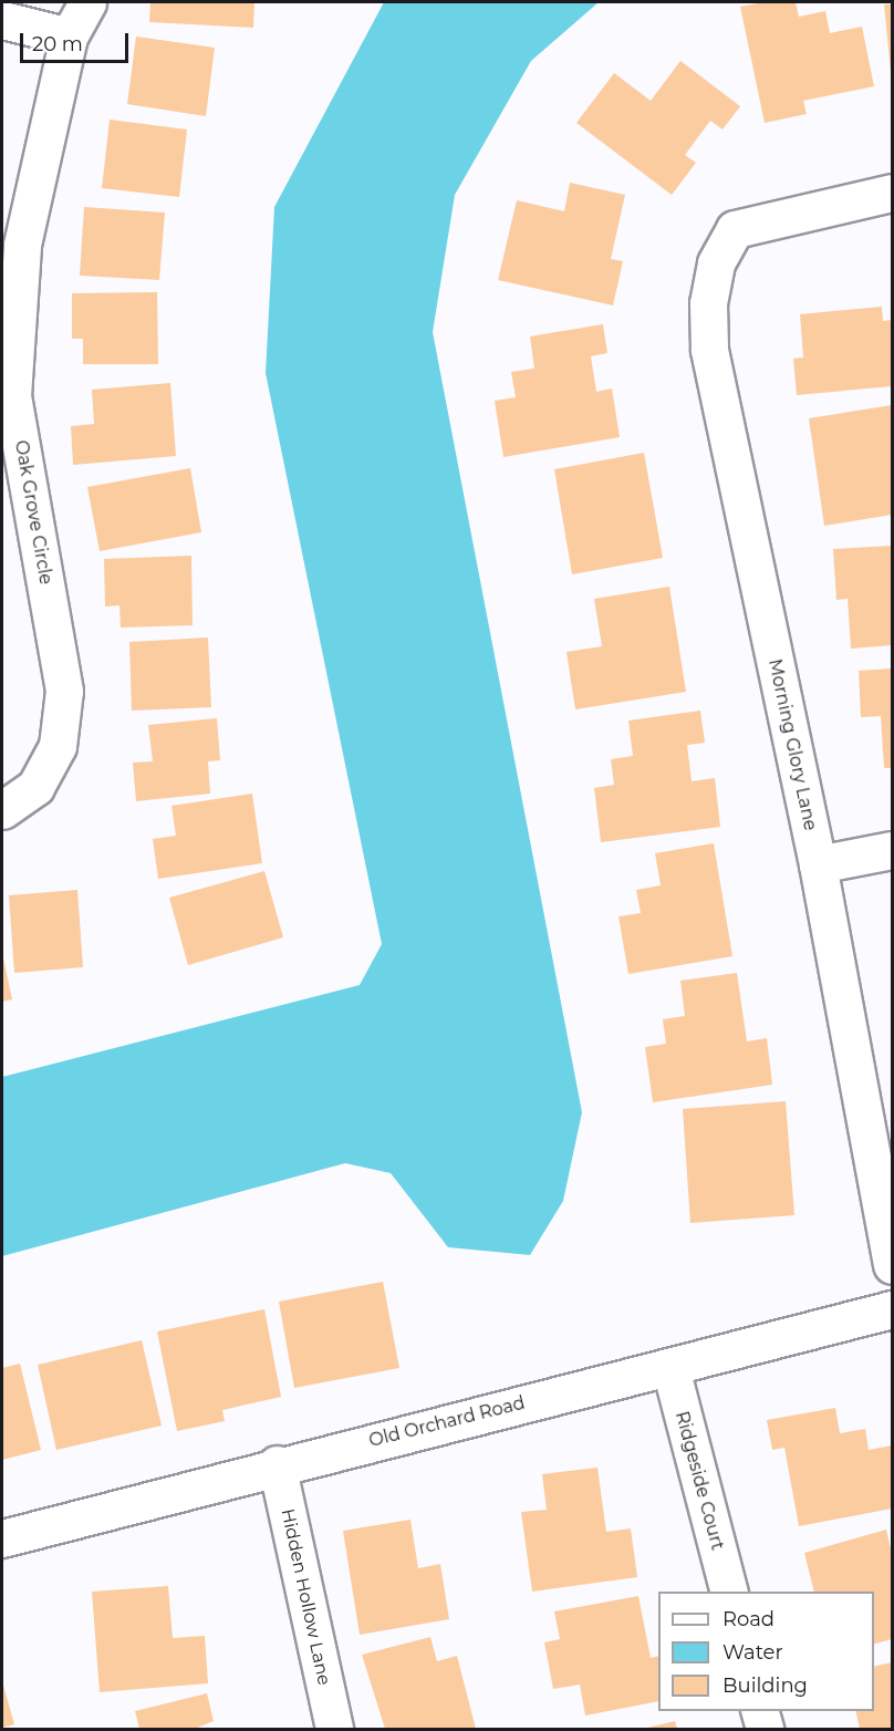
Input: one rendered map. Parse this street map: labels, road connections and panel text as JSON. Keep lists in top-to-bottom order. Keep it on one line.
{"streets":{"street":["Oak Grove Circle","Morning Glory Lane","Old Orchard Road","Ridgeside Court","Hidden Hollow Lane"]},"crossings":[["Old Orchard Road","Ridgeside Court"],["Old Orchard Road","Hidden Hollow Lane"]],"legend":["Road","Water","Building"],"scale_bar":"20 m"}
